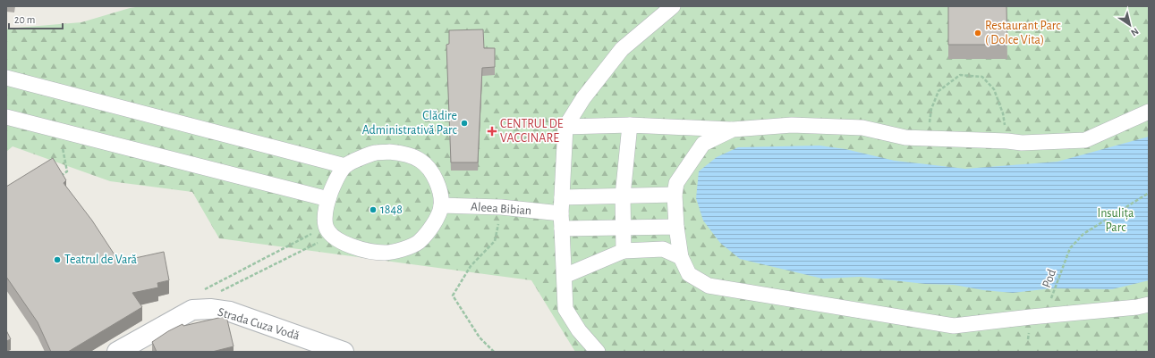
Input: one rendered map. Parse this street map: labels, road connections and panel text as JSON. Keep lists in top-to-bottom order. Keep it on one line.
{"streets":{"street":["Aleea Bibian","Strada Cuza Vodă"],"path":["Pod"]},"parks":["Insulița Parc"],"places":{"other":["Restaurant Parc ( Dolce Vita)","Clădire Administrativă Parc","1848","Teatrul de Vară"],"health":["CENTRUL DE VACCINARE"]},"scale_bar":"20 m","north":"bottom right"}
